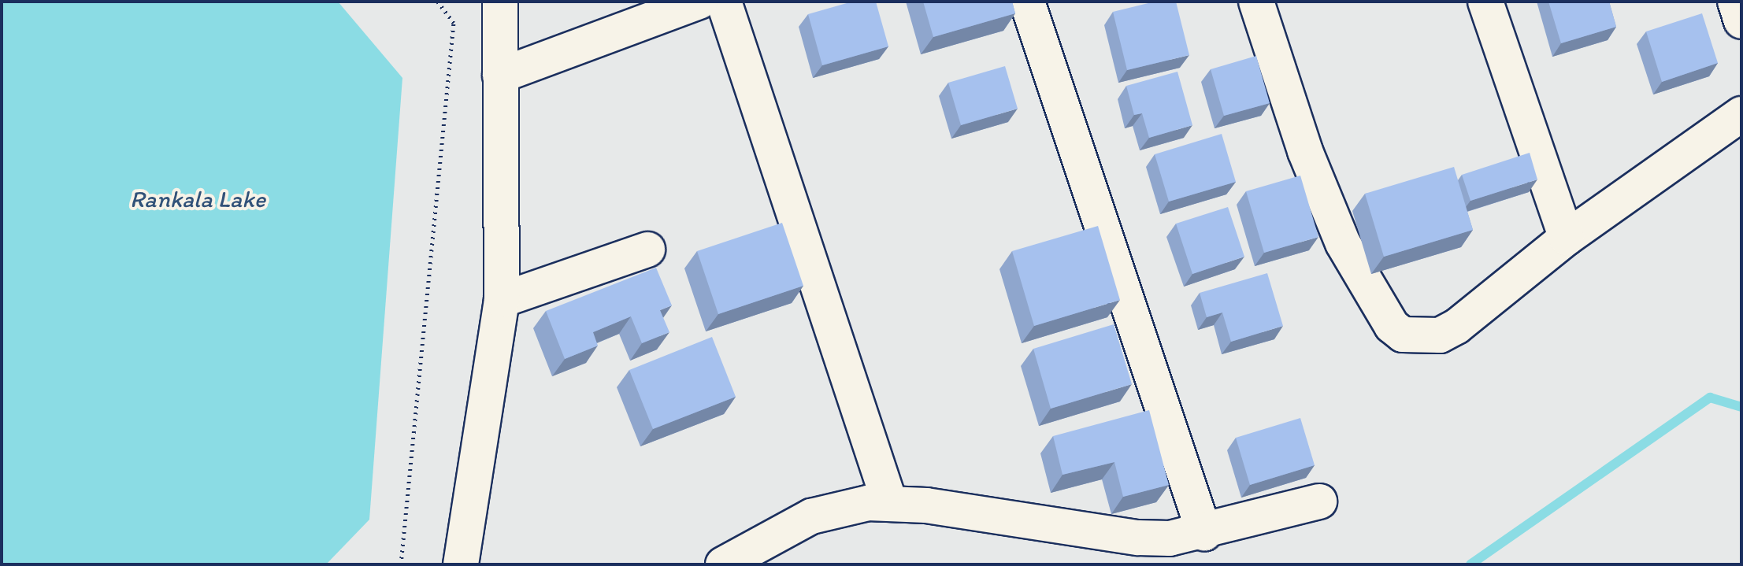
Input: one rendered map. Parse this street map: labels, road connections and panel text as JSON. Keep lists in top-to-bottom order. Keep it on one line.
{"water":["Rankala Lake"]}
